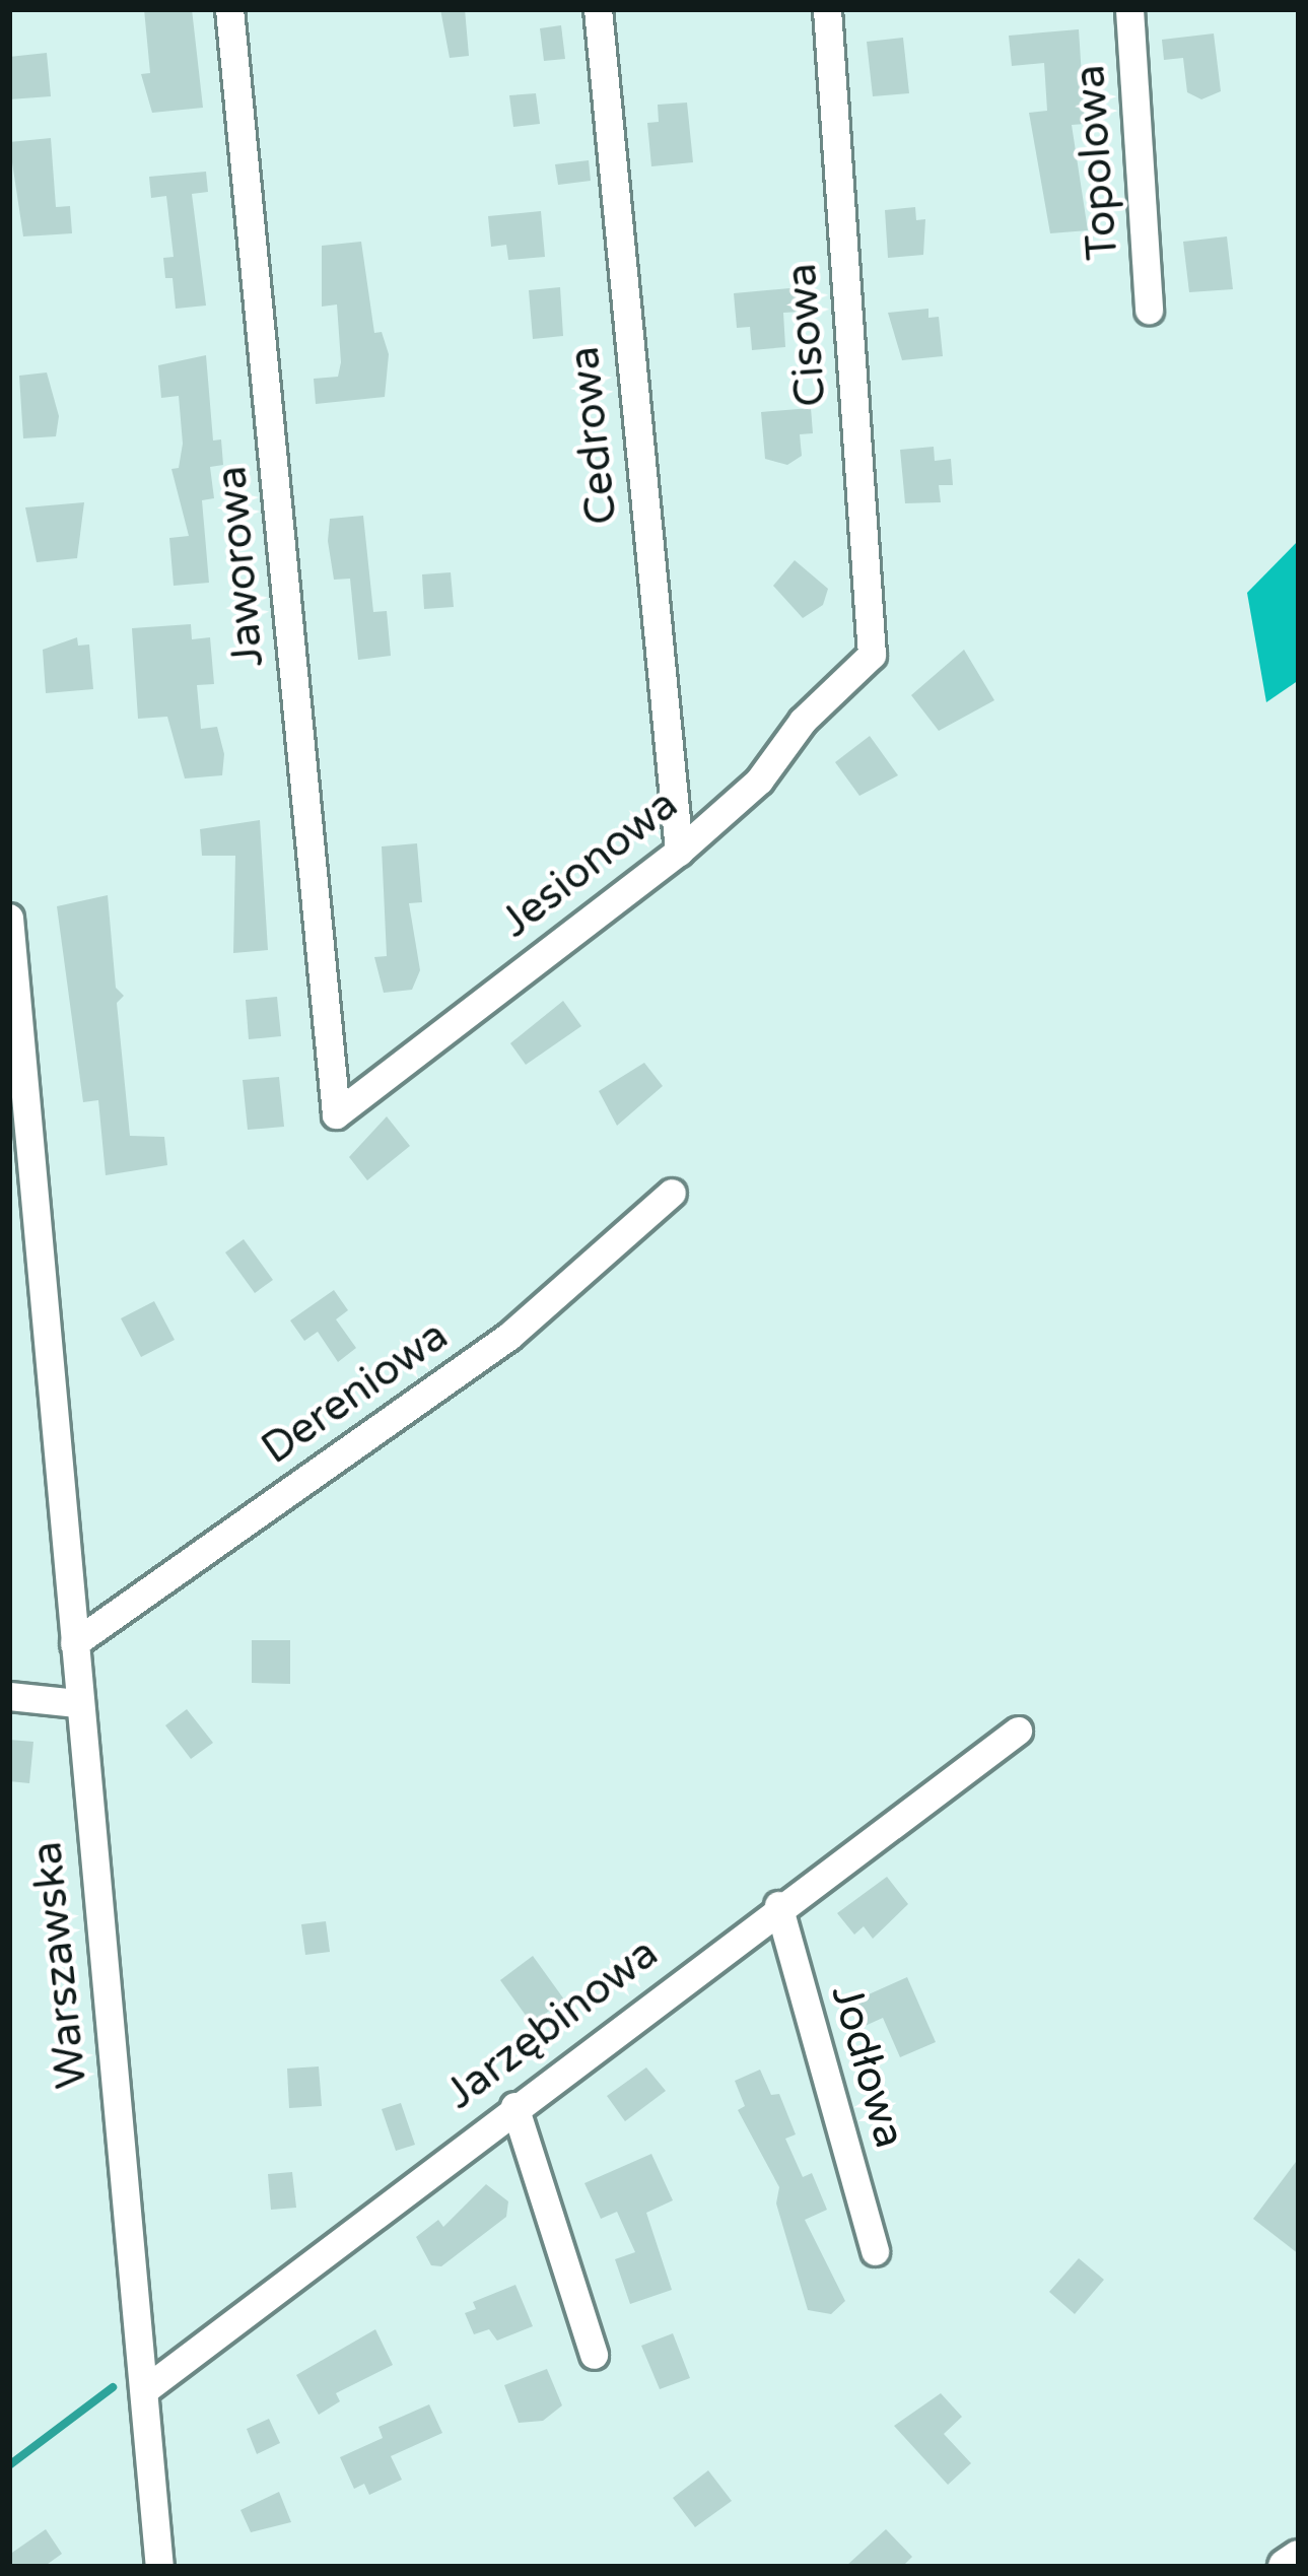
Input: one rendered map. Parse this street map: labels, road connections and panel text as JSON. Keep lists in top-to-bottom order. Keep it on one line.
{"streets":{"street":["Topolowa","Cisowa","Cedrowa","Jaworowa","Jesionowa","Dereniowa","Warszawska","Jarzębinowa","Jodłowa"]},"crossings":[["Cisowa","Jesionowa"],["Cedrowa","Jesionowa"],["Jaworowa","Jesionowa"],["Dereniowa","Warszawska"],["Warszawska","Jarzębinowa"],["Jarzębinowa","Jodłowa"]]}
